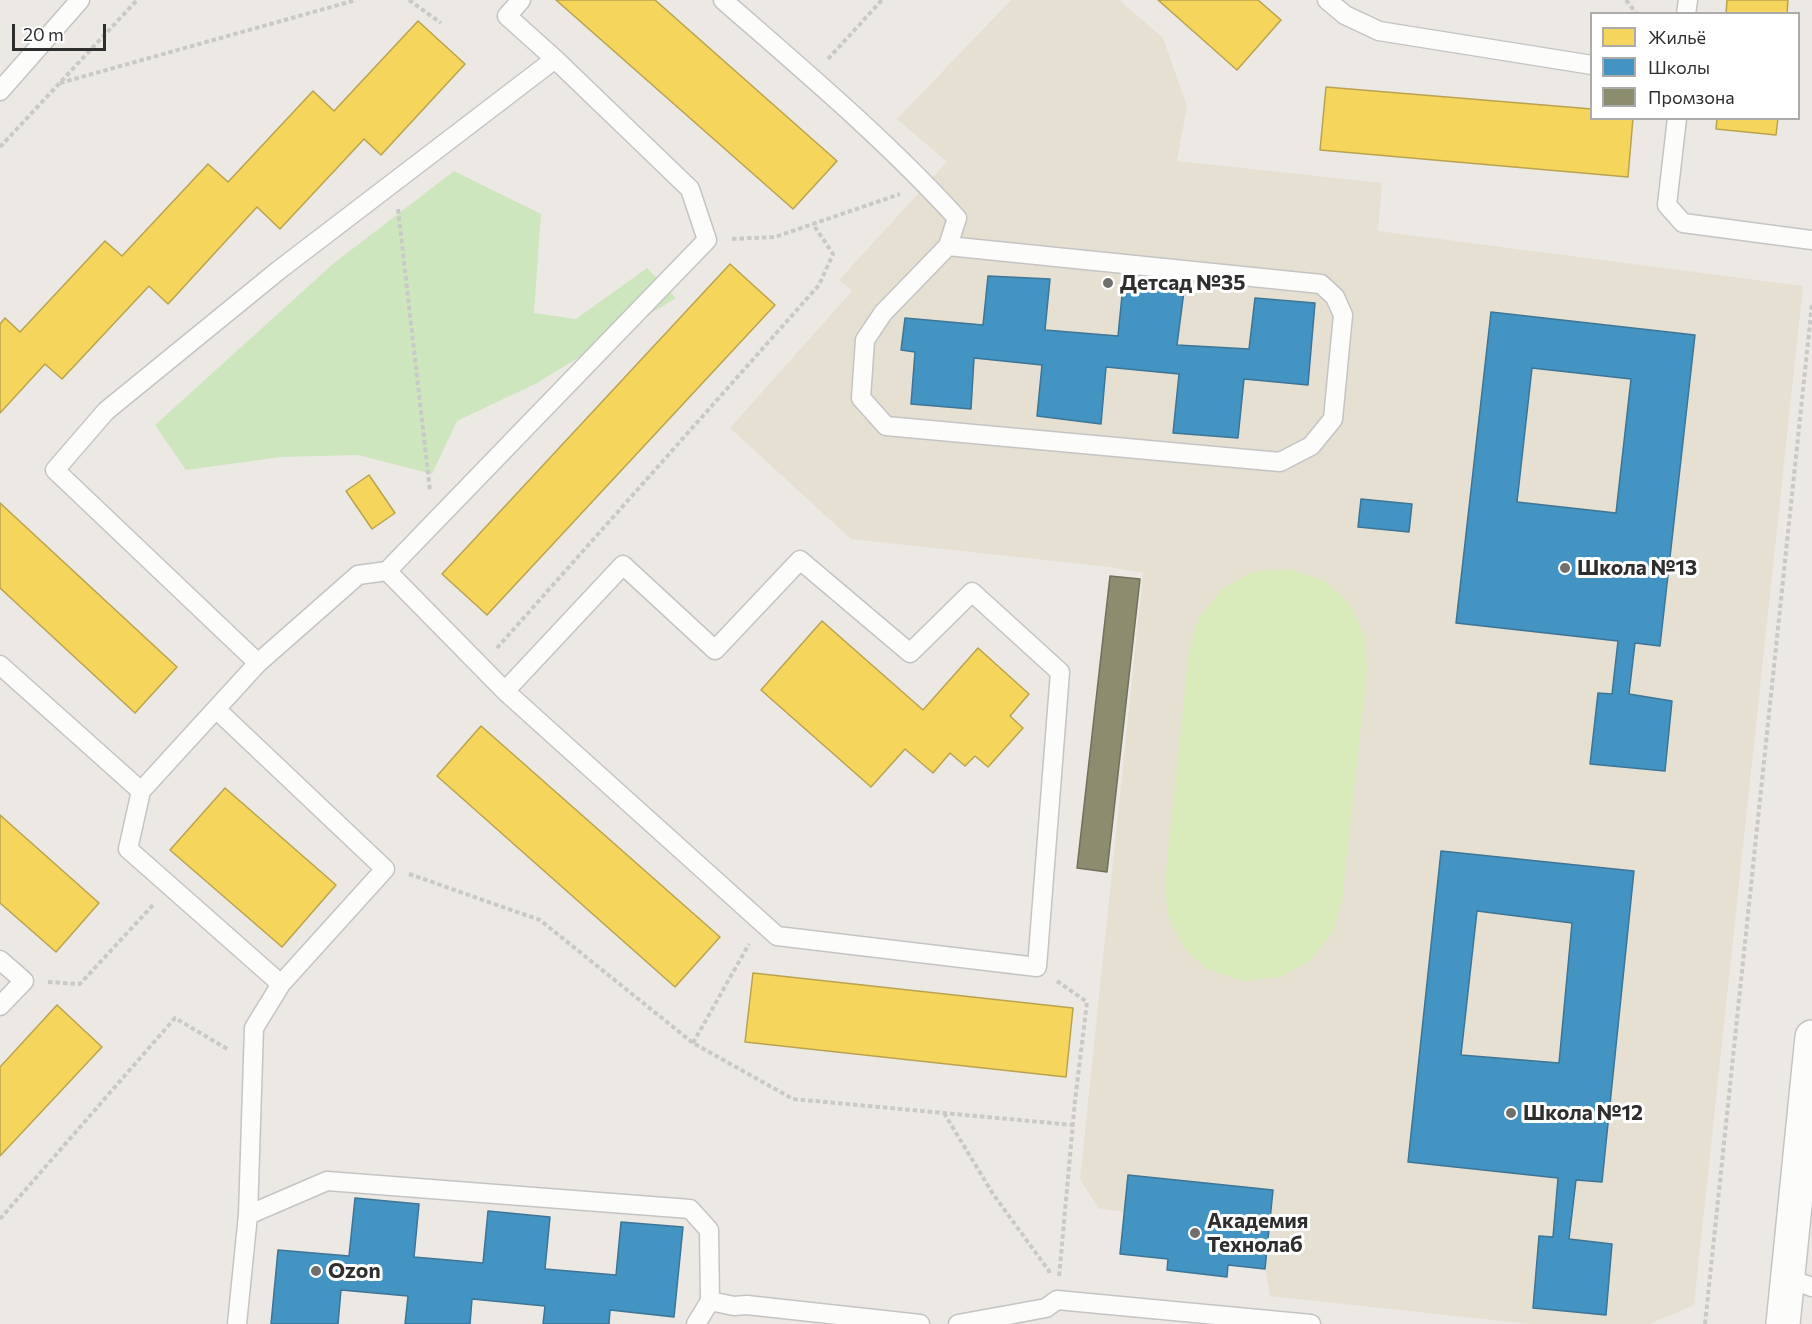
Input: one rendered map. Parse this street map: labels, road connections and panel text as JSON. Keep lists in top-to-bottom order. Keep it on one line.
{"places":["Детсад №35","Школа №13","Школа №12","Академия Технолаб","Ozon"],"legend":["Жильё","Школы","Промзона"],"scale_bar":"20 m"}
